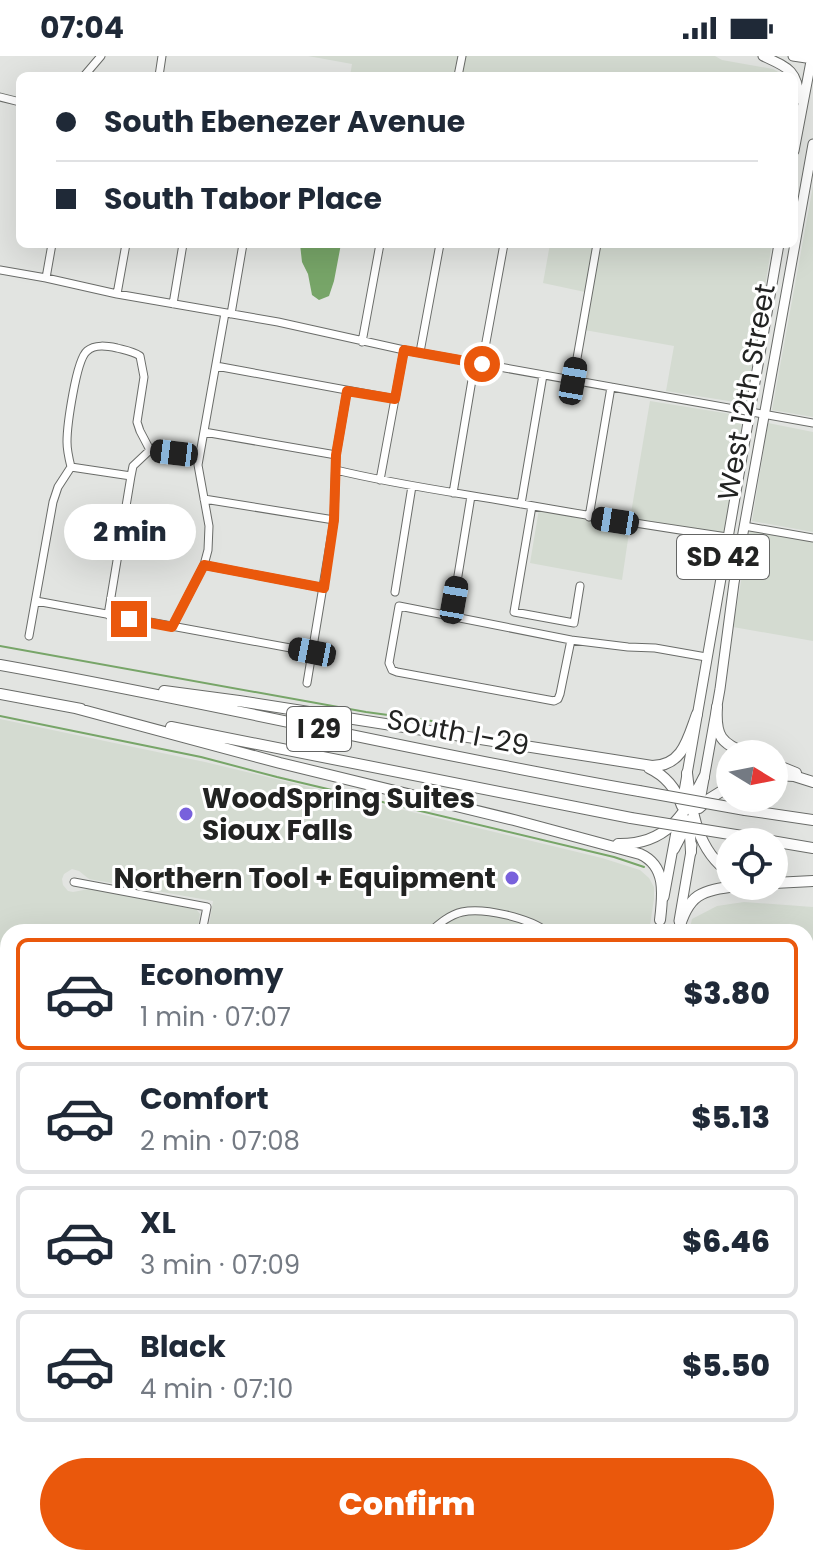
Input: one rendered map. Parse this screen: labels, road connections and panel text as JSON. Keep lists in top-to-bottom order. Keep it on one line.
{"streets":{"highway":["I 29","South I-29"],"main road":["West 12th Street","SD 42"]},"places":["WoodSpring Suites Sioux Falls","Northern Tool + Equipment"],"north":"right","page":{"status":"07:04","banner":["South Ebenezer Avenue","South Tabor Place"],"bubble":"2 min","list":[{"name":"Economy","note":"1 min · 07:07","value":"$3.80"},{"name":"Comfort","note":"2 min · 07:08","value":"$5.13"},{"name":"XL","note":"3 min · 07:09","value":"$6.46"},{"name":"Black","note":"4 min · 07:10","value":"$5.50"}],"buttons":"Confirm"}}
